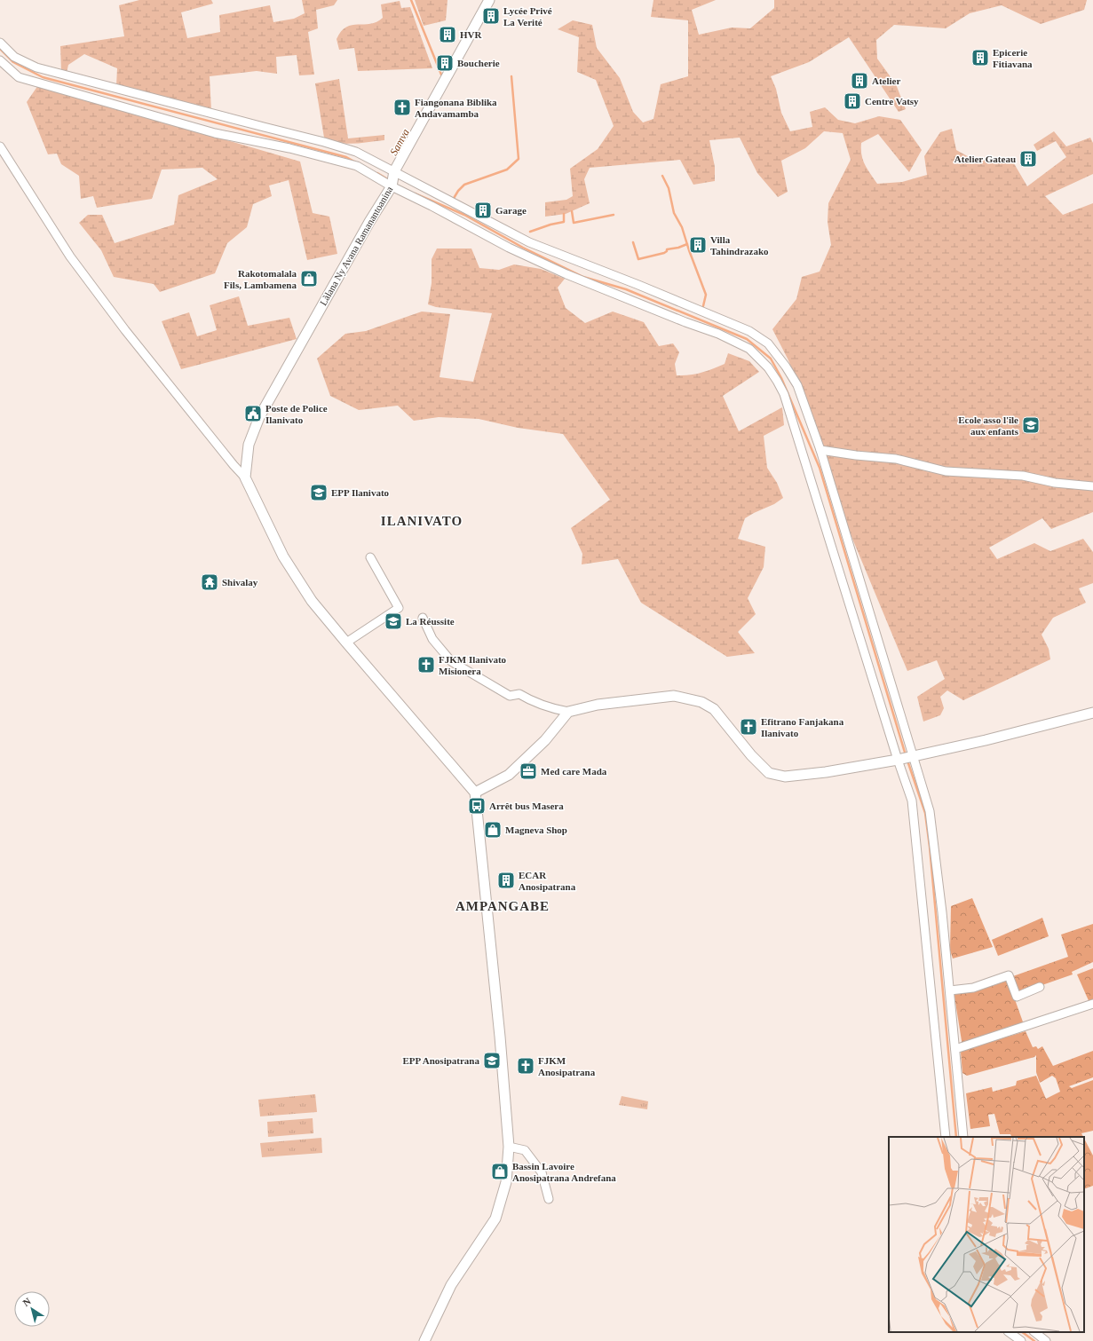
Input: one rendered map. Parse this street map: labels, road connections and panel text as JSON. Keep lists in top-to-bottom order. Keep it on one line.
{"streets":{"street":["Làlana Ny Avana Ramanantoanina"]},"districts":["ILANIVATO","AMPANGABE"],"water":["Samva"],"places":{"building":["Lycée Privé La Verité","HVR","Epicerie Fitiavana","Boucherie","Atelier","Centre Vatsy","Atelier Gateau","Garage","Villa Tahindrazako","ECAR Anosipatrana"],"church":["Fiangonana Biblika Andavamamba","FJKM Ilanivato Misionera","Efitrano Fanjakana Ilanivato","FJKM Anosipatrana"],"shop":["Rakotomalala Fils, Lambamena","Magneva Shop","Bassin Lavoire Anosipatrana Andrefana"],"public building":["Poste de Police Ilanivato"],"school or university":["Ecole asso l'île aux enfants","EPP Ilanivato","La Réussite","EPP Anosipatrana"],"temple":["Shivalay"],"office":["Med care Mada"],"bus stop":["Arrêt bus Masera"]},"north":"top left"}
